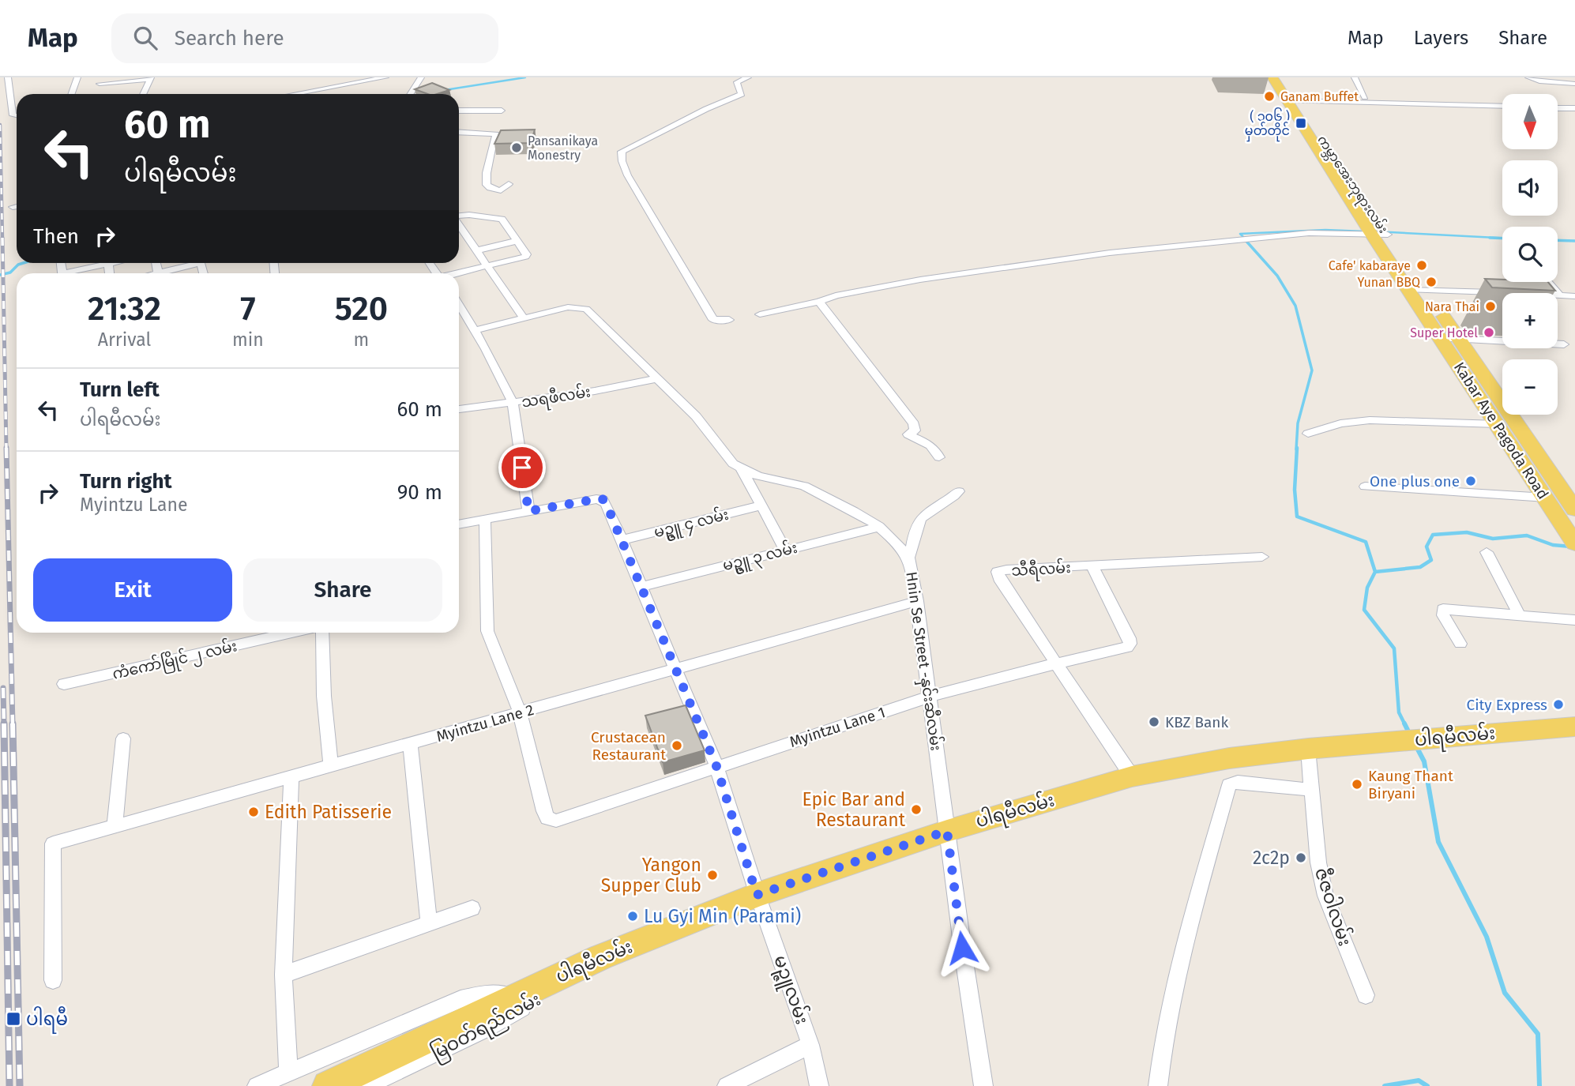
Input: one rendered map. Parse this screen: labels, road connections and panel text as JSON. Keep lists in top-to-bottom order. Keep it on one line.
{"streets":{"main road":["ကမ္ဘာအေးဘုရားလမ်း","Kabar Aye Pagoda Road","ပါရမီလမ်း"],"street":["သရဖီလမ်း","မဥ္ဇူ ၄ လမ်း","မဥ္ဇူ ၃ လမ်း","သီရီလမ်း","ကံကော်မြိုင် ၂ လမ်း","Hnin Se Street -နှင်းဆီလမ်း","Myintzu Lane 2","Myintzu Lane 1","ဇီဇဝါလမ်း","မဉ္ဇူလမ်း","မြဝတ်ရည်လမ်း"]},"crossings":[["ကမ္ဘာအေးဘုရားလမ်း","Kabar Aye Pagoda Road"],["သရဖီလမ်း","Hnin Se Street -နှင်းဆီလမ်း"],["မဥ္ဇူ ၄ လမ်း","မဉ္ဇူလမ်း"],["မဥ္ဇူ ၃ လမ်း","Hnin Se Street -နှင်းဆီလမ်း"],["မဥ္ဇူ ၃ လမ်း","မဉ္ဇူလမ်း"],["သီရီလမ်း","Myintzu Lane 1"],["သီရီလမ်း","ပါရမီလမ်း"],["Hnin Se Street -နှင်းဆီလမ်း","Myintzu Lane 2"],["Hnin Se Street -နှင်းဆီလမ်း","Myintzu Lane 1"],["Hnin Se Street -နှင်းဆီလမ်း","ပါရမီလမ်း"],["Myintzu Lane 2","Myintzu Lane 1"],["Myintzu Lane 2","မဉ္ဇူလမ်း"],["Myintzu Lane 1","မဉ္ဇူလမ်း"],["ပါရမီလမ်း","ဇီဇဝါလမ်း"],["ပါရမီလမ်း","မဉ္ဇူလမ်း"],["ပါရမီလမ်း","မြဝတ်ရည်လမ်း"]],"places":{"other":["Ganam Buffet","Pansanikaya Monestry","Cafe' kabaraye","Yunan BBQ","Nara Thai","Super Hotel","One plus one","City Express","KBZ Bank","Crustacean Restaurant","Kaung Thant Biryani","Epic Bar and Restaurant","Edith Patisserie","2c2p","Yangon Supper Club","Lu Gyi Min (Parami)"],"transit":["( ၁၀၆ ) မှတ်တိုင်","ပါရမီ"]},"north":"bottom","page":{"header":"Map","search":"Search here","nav":["Map","Layers","Share"],"map_buttons":["+","−"],"turn":["60 m","ပါရမီလမ်း"],"then":"Then","eta":["21:32","Arrival","7","min","520","m"],"list":[{"name":"Turn left","note":"ပါရမီလမ်း","value":"60 m"},{"name":"Turn right","note":"Myintzu Lane","value":"90 m"}],"buttons":["Exit","Share"]}}
